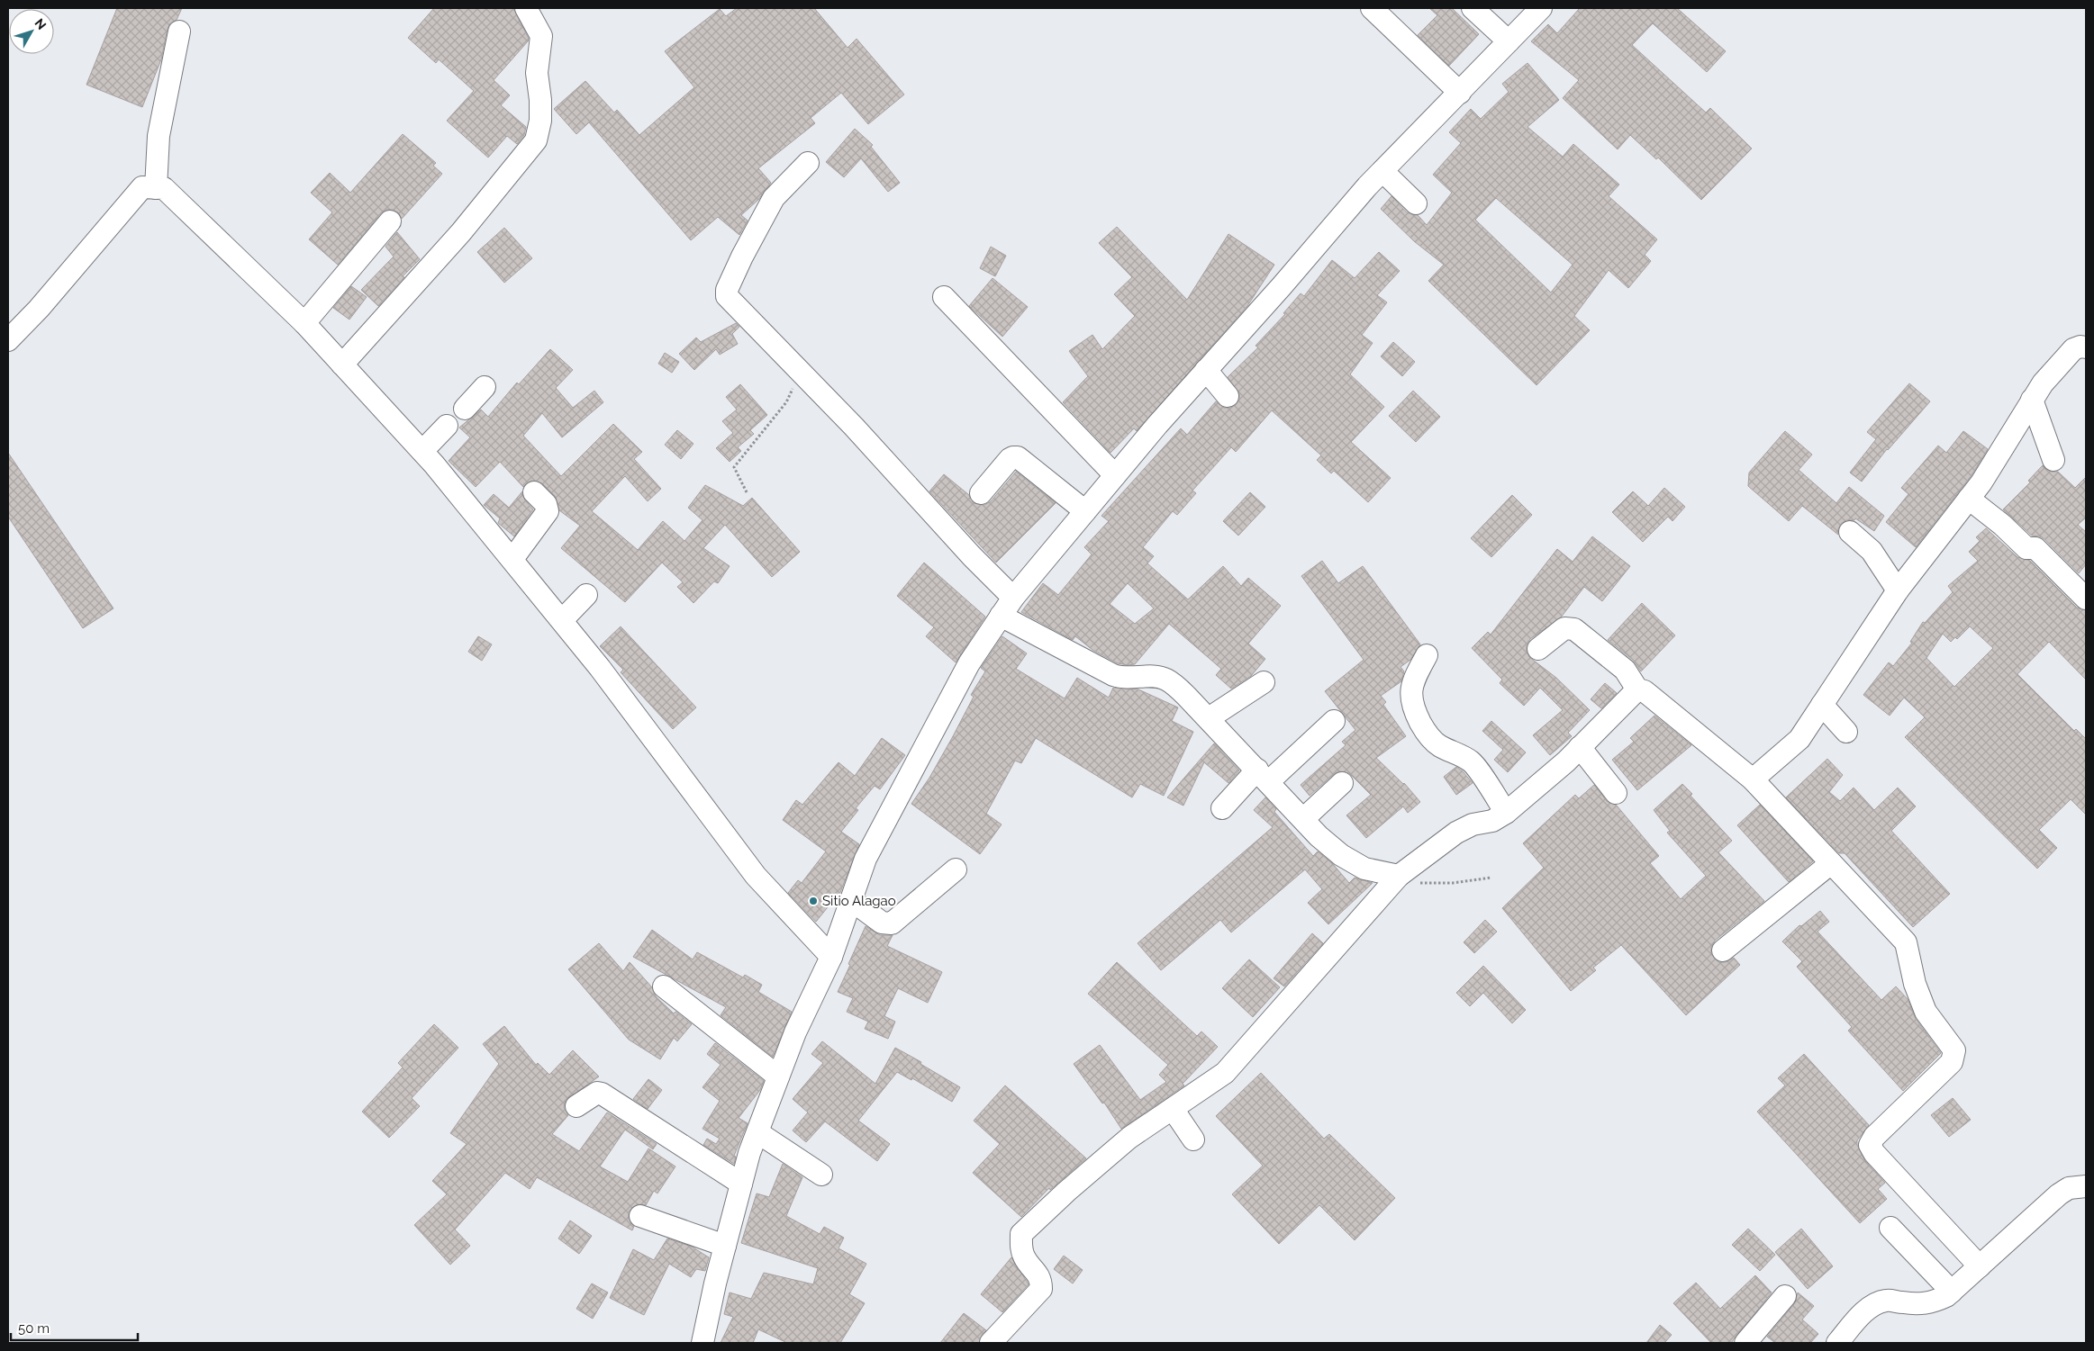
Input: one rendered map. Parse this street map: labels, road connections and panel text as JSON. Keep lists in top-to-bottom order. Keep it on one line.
{"places":["Sitio Alagao"],"scale_bar":"50 m","north":"top right"}
